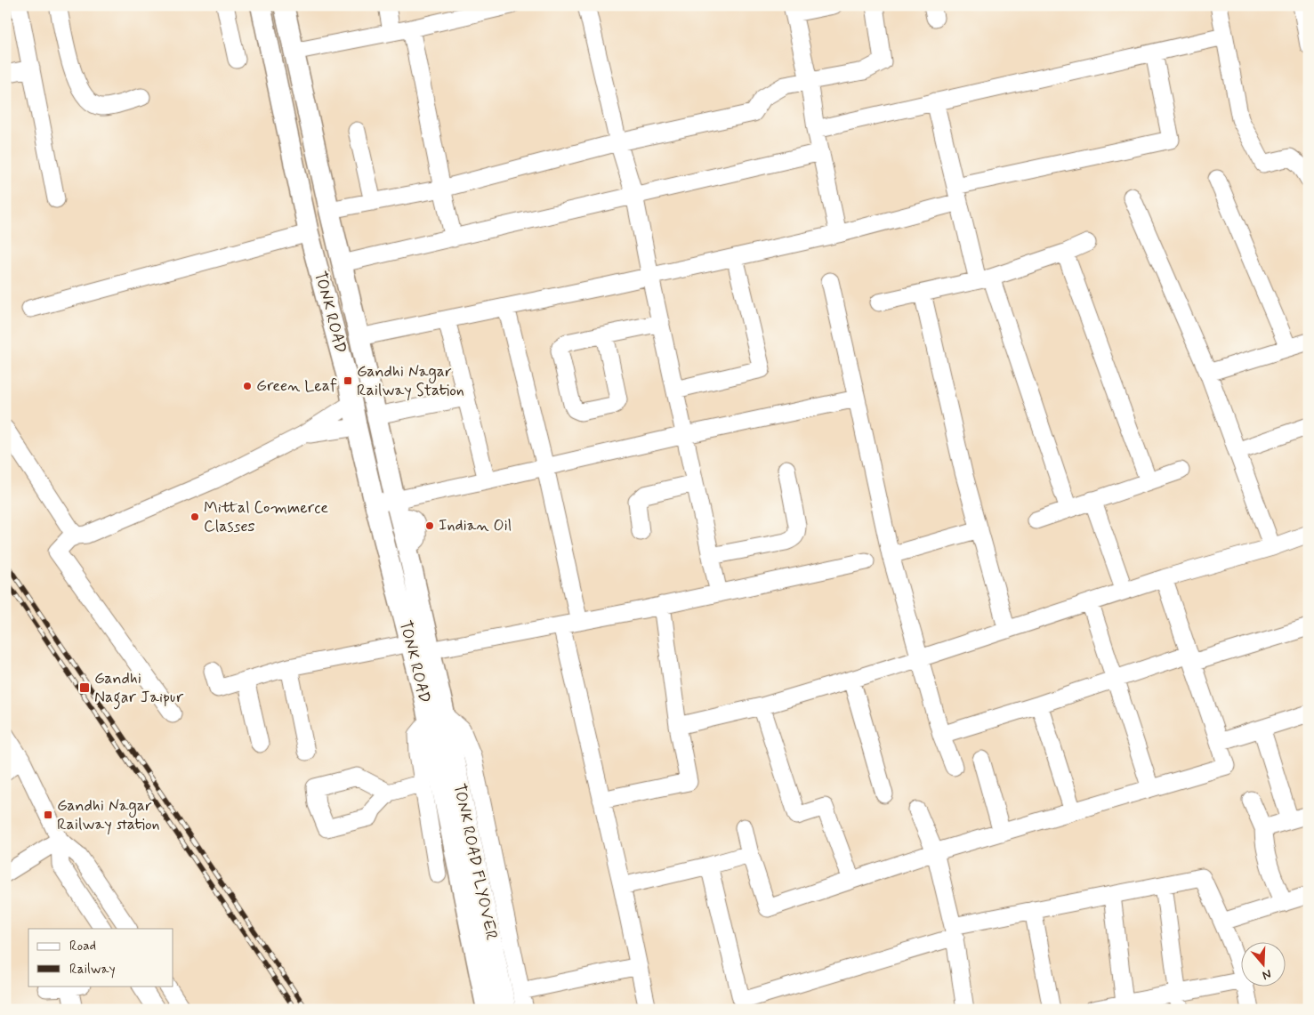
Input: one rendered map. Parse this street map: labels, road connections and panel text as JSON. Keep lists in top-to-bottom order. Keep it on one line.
{"streets":{"main road":["TONK ROAD","TONK ROAD FLYOVER"]},"crossings":[["TONK ROAD","TONK ROAD FLYOVER"]],"places":{"transit":["Gandhi Nagar Railway Station","Gandhi Nagar Jaipur","Gandhi Nagar Railway station"],"other":["Green Leaf","Mittal Commerce Classes","Indian Oil"]},"legend":["Road","Railway"],"north":"bottom"}
